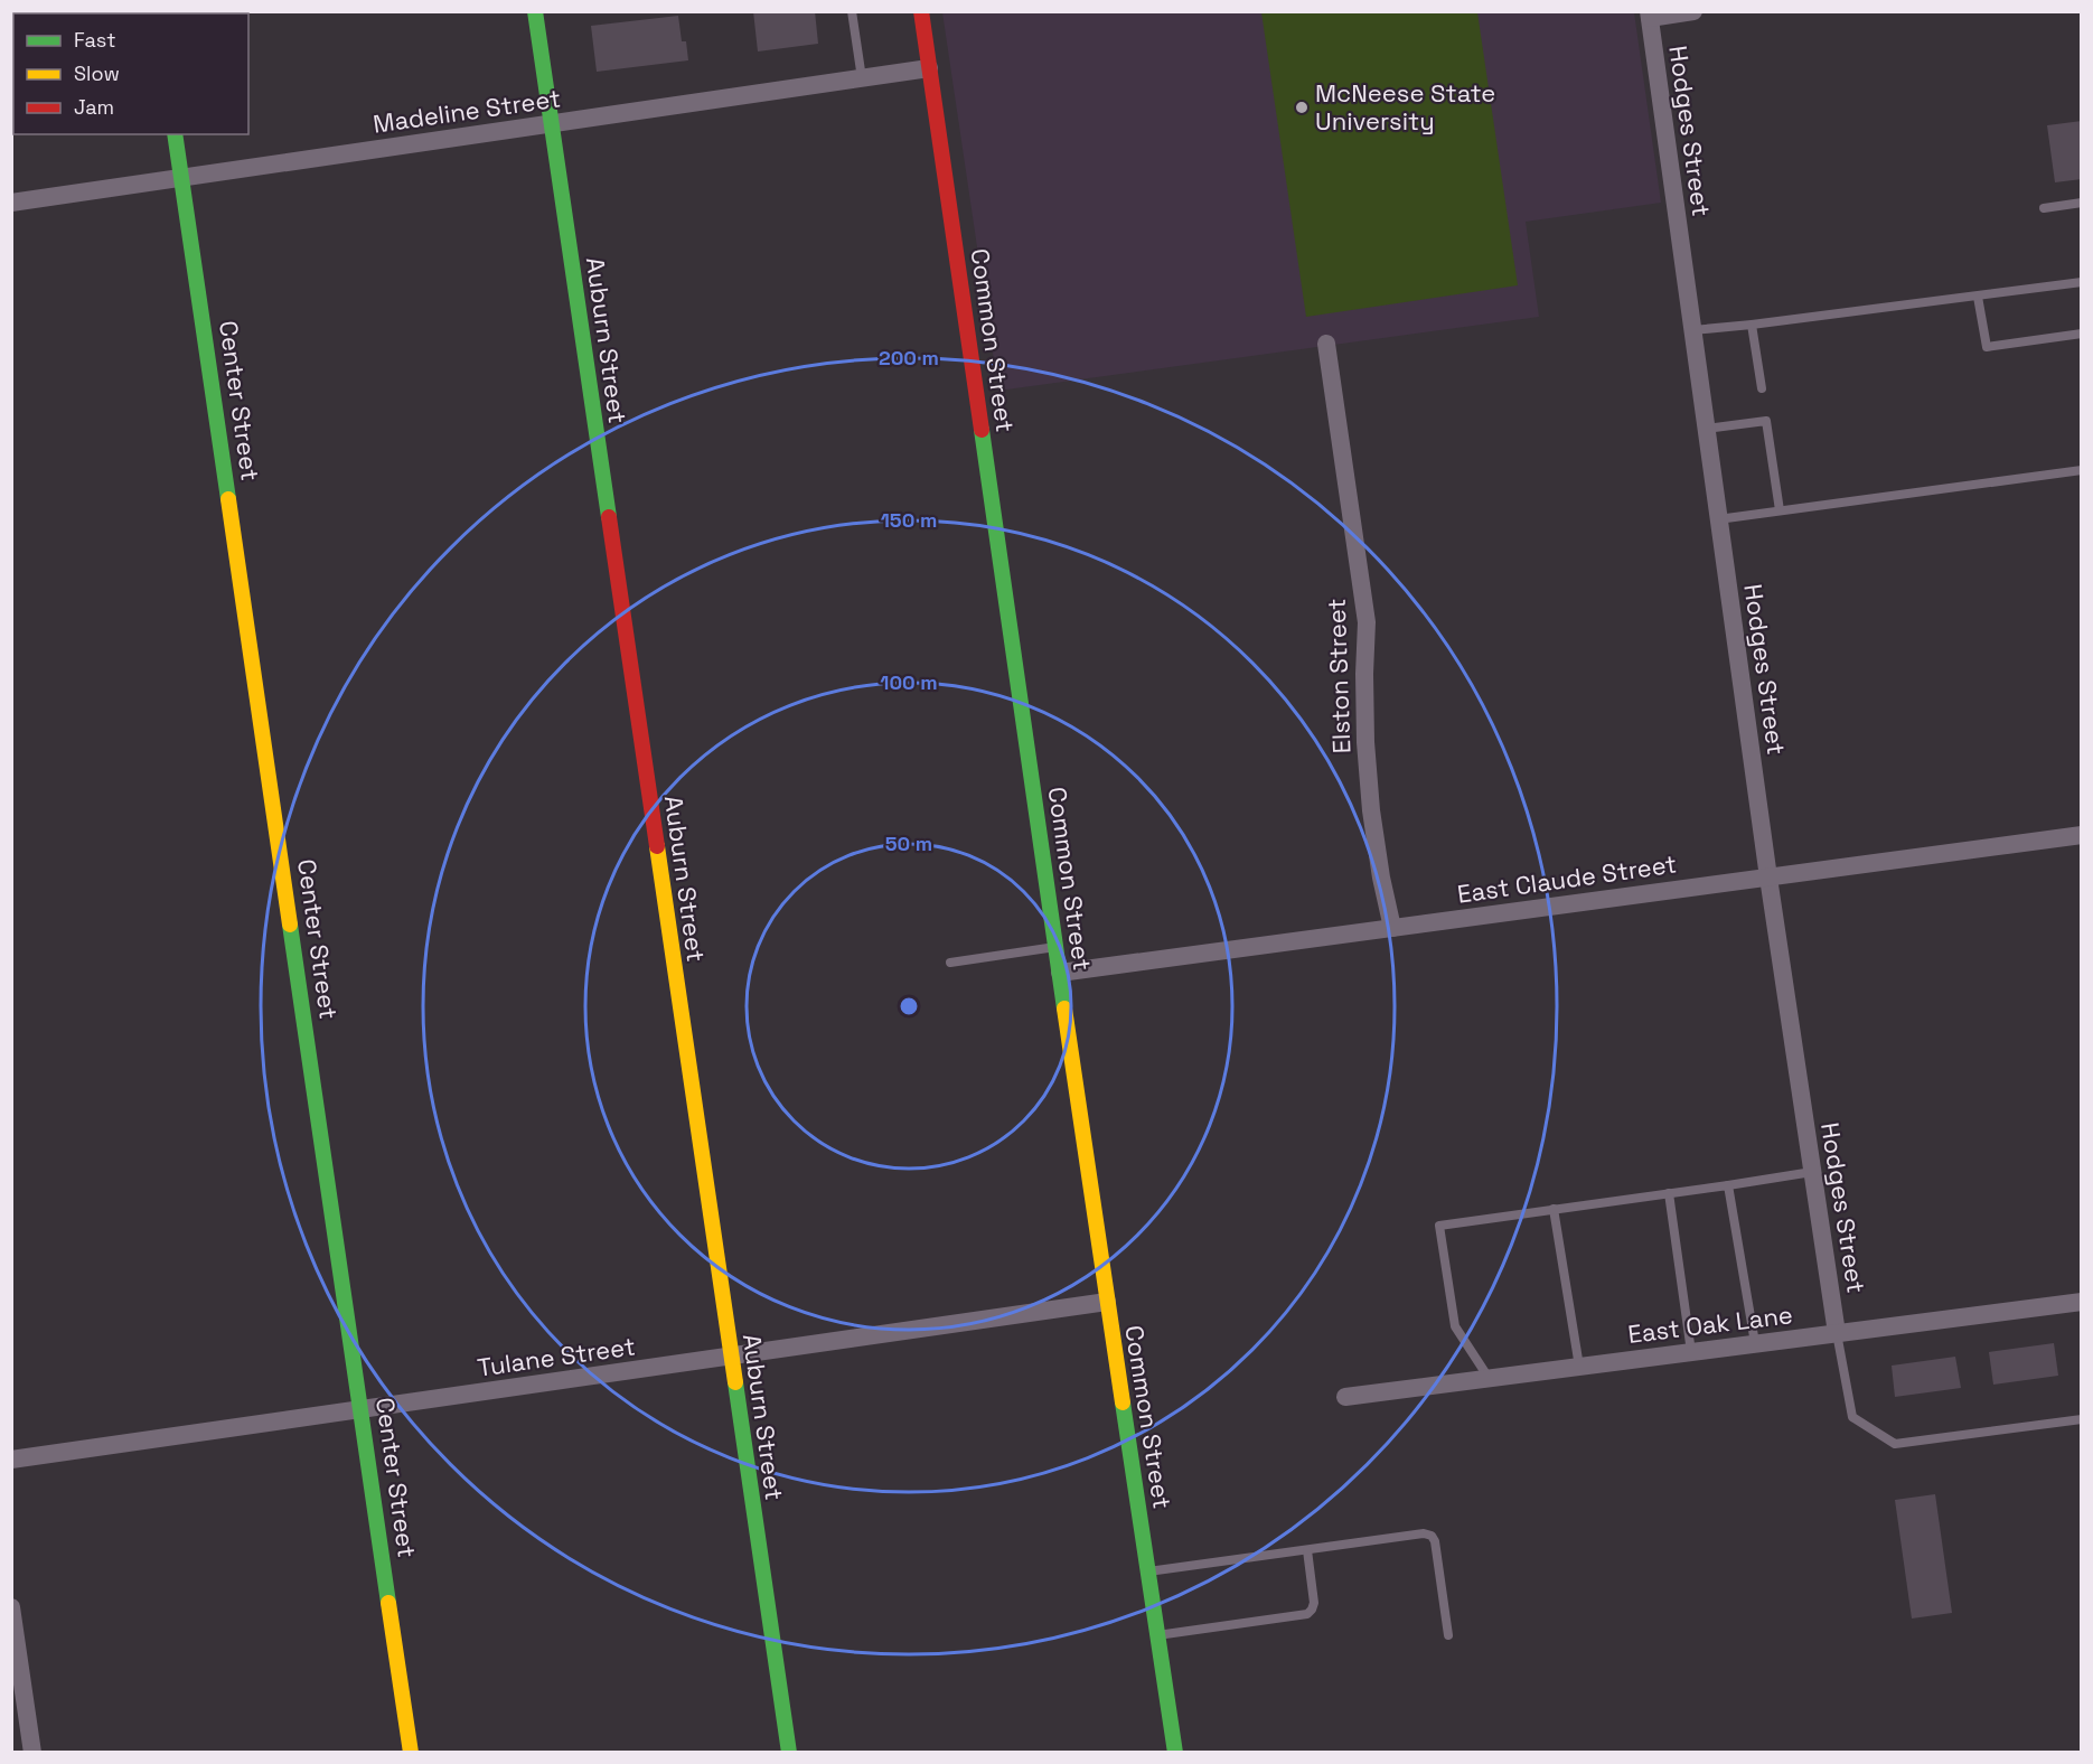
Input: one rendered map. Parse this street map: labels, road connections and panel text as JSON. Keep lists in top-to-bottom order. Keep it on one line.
{"streets":{"street":["Madeline Street","Hodges Street","Auburn Street","Common Street","Center Street","Elston Street","East Claude Street","East Oak Lane","Tulane Street"]},"crossings":[["Madeline Street","Auburn Street"],["Madeline Street","Common Street"],["Madeline Street","Center Street"],["Hodges Street","East Claude Street"],["Hodges Street","East Oak Lane"],["Auburn Street","Tulane Street"],["Common Street","East Claude Street"],["Common Street","Tulane Street"],["Center Street","Tulane Street"],["Elston Street","East Claude Street"]],"places":["McNeese State University"],"legend":["Fast","Slow","Jam"],"rings":["200 m","150 m","100 m","50 m"]}
